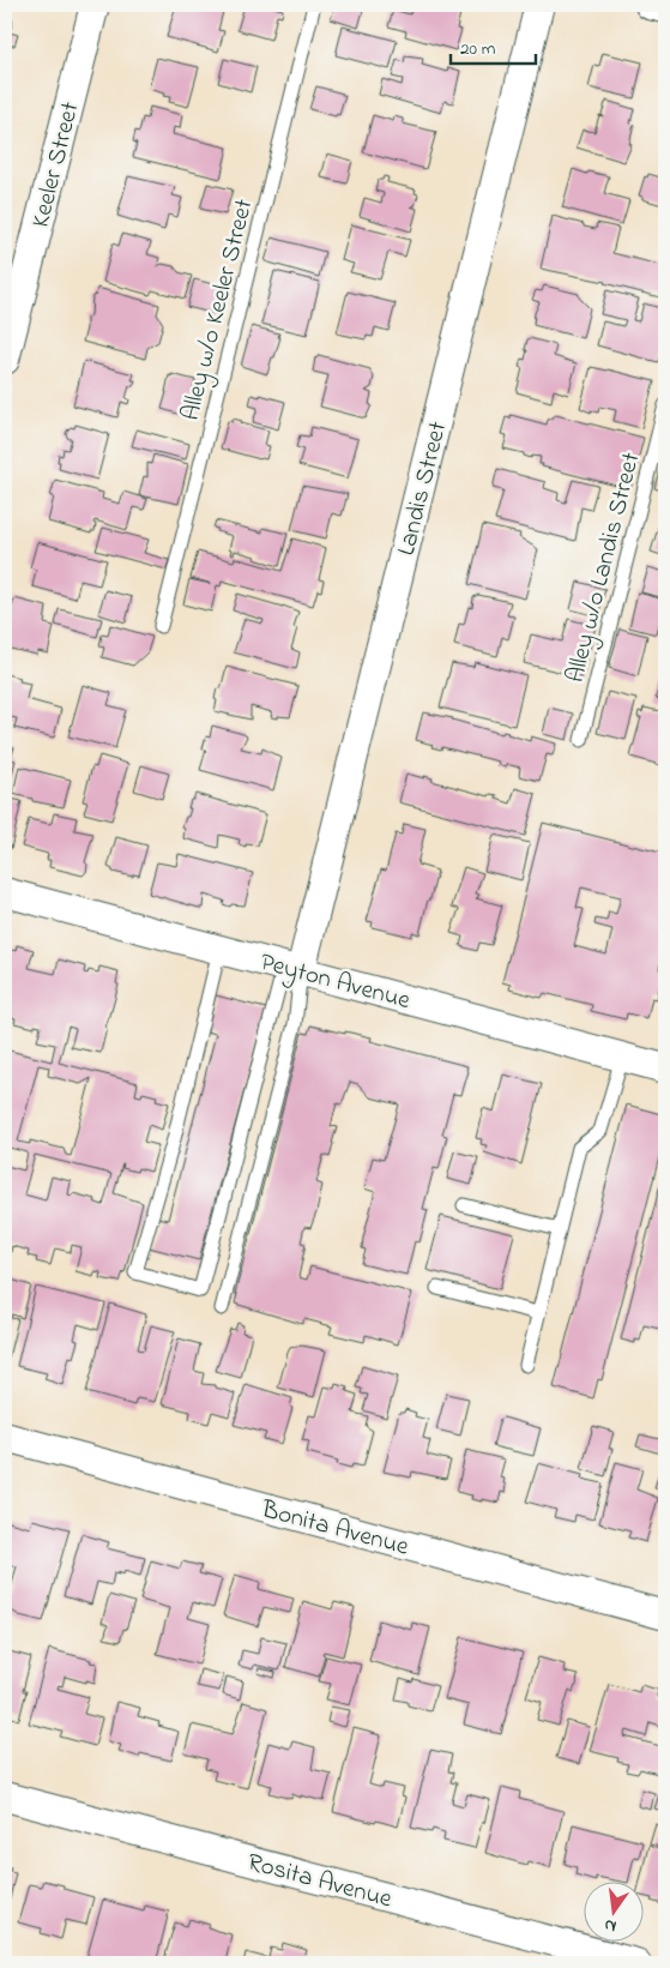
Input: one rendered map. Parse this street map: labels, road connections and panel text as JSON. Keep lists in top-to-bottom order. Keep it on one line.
{"streets":{"street":["Keeler Street","Landis Street","Peyton Avenue","Bonita Avenue","Rosita Avenue"],"lane":["Alley w/o Keeler Street","Alley w/o Landis Street"]},"crossings":[["Landis Street","Peyton Avenue"]],"scale_bar":"20 m","north":"bottom"}
